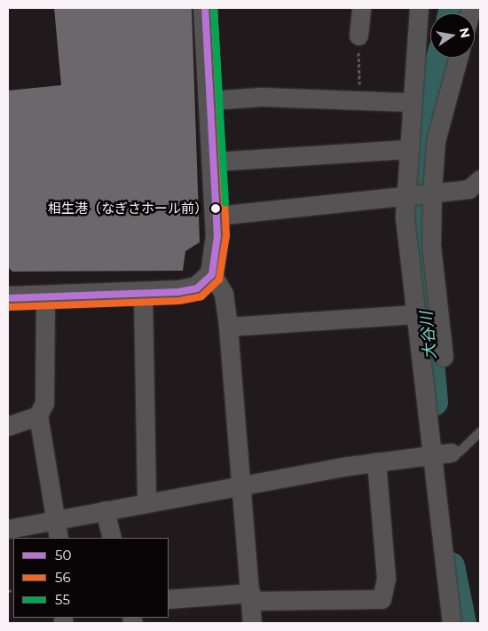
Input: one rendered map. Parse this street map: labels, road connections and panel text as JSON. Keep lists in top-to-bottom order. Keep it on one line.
{"water":["大谷川"],"places":["相生港（なぎさホール前）"],"lines":["transit line 50","transit line 56","transit line 55"],"legend":["50","56","55"],"north":"right"}
